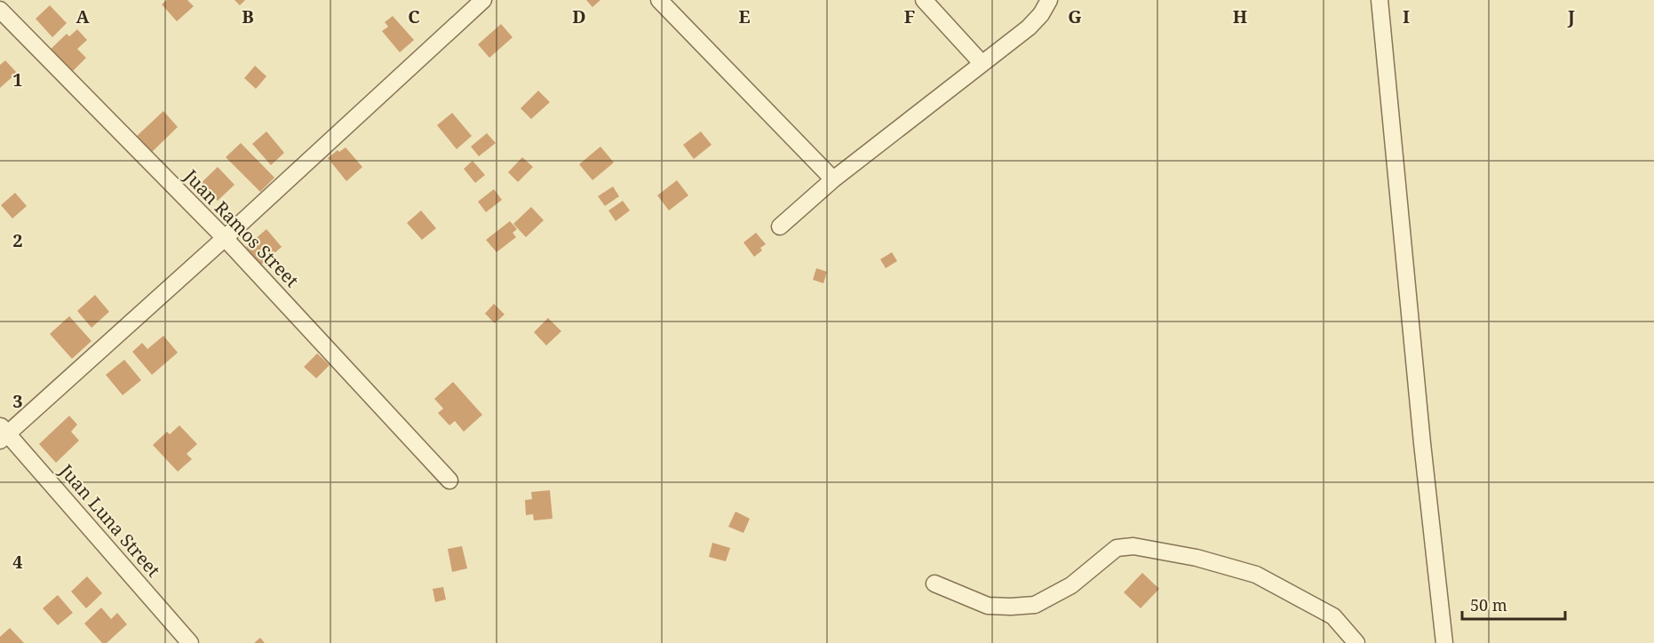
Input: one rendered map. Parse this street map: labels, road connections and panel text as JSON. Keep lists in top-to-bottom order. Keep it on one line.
{"streets":{"street":["Juan Ramos Street","Juan Luna Street"]},"scale_bar":"50 m","grid":{"columns":["A","B","C","D","E","F","G","H","I","J"],"rows":["1","2","3","4"]}}
